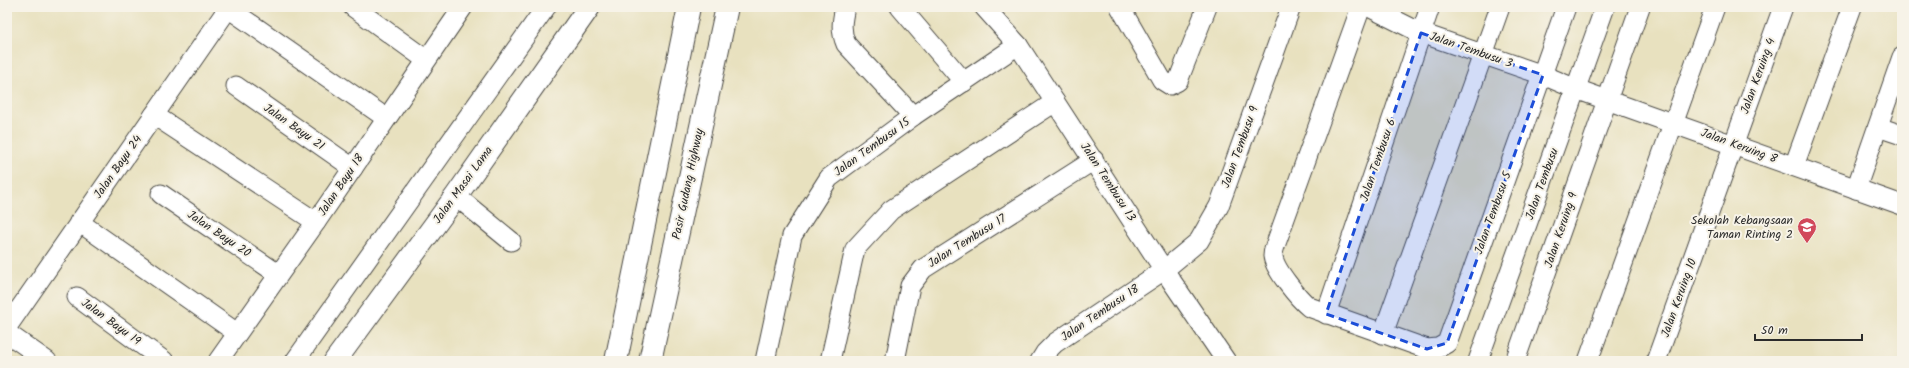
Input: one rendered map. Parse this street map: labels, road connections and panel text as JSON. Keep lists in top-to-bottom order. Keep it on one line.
{"streets":{"main road":["Pasir Gudang Highway","Jalan Masai Lama"],"street":["Jalan Tembusu 3","Jalan Keruing 4","Jalan Bayu 21","Jalan Keruing 8","Jalan Tembusu 15","Jalan Tembusu 9","Jalan Tembusu 6","Jalan Bayu 24","Jalan Tembusu 13","Jalan Tembusu","Jalan Bayu 18","Jalan Tembusu 5","Jalan Keruing 9","Jalan Bayu 20","Jalan Tembusu 17","Jalan Keruing 10","Jalan Tembusu 18","Jalan Bayu 19"]},"crossings":[["Jalan Tembusu 3","Jalan Keruing 8"],["Jalan Tembusu 3","Jalan Tembusu 6"],["Jalan Tembusu 3","Jalan Tembusu"],["Jalan Tembusu 3","Jalan Tembusu 5"],["Jalan Keruing 4","Jalan Keruing 8"],["Jalan Keruing 4","Jalan Keruing 10"],["Jalan Bayu 21","Jalan Bayu 18"],["Jalan Keruing 8","Jalan Tembusu"],["Jalan Keruing 8","Jalan Keruing 9"],["Jalan Keruing 8","Jalan Keruing 10"],["Jalan Tembusu 15","Jalan Tembusu 13"],["Jalan Tembusu 9","Jalan Tembusu 13"],["Jalan Tembusu 9","Jalan Tembusu 18"],["Jalan Tembusu 13","Jalan Tembusu 17"],["Jalan Tembusu 13","Jalan Tembusu 18"],["Jalan Bayu 18","Jalan Bayu 20"]],"places":{"school or university":["Sekolah Kebangsaan Taman Rinting 2"]},"scale_bar":"50 m"}
